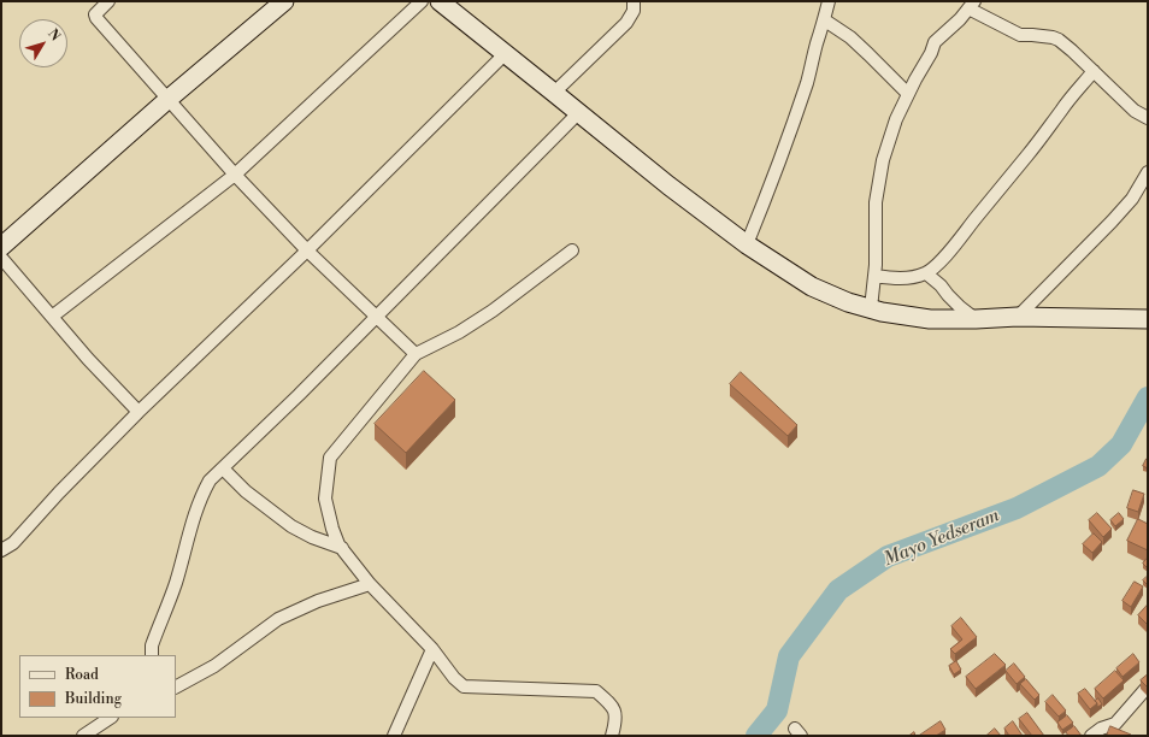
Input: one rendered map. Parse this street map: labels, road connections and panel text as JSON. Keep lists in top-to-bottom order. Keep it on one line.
{"water":["Mayo Yedseram"],"legend":["Road","Building"],"north":"top right"}
